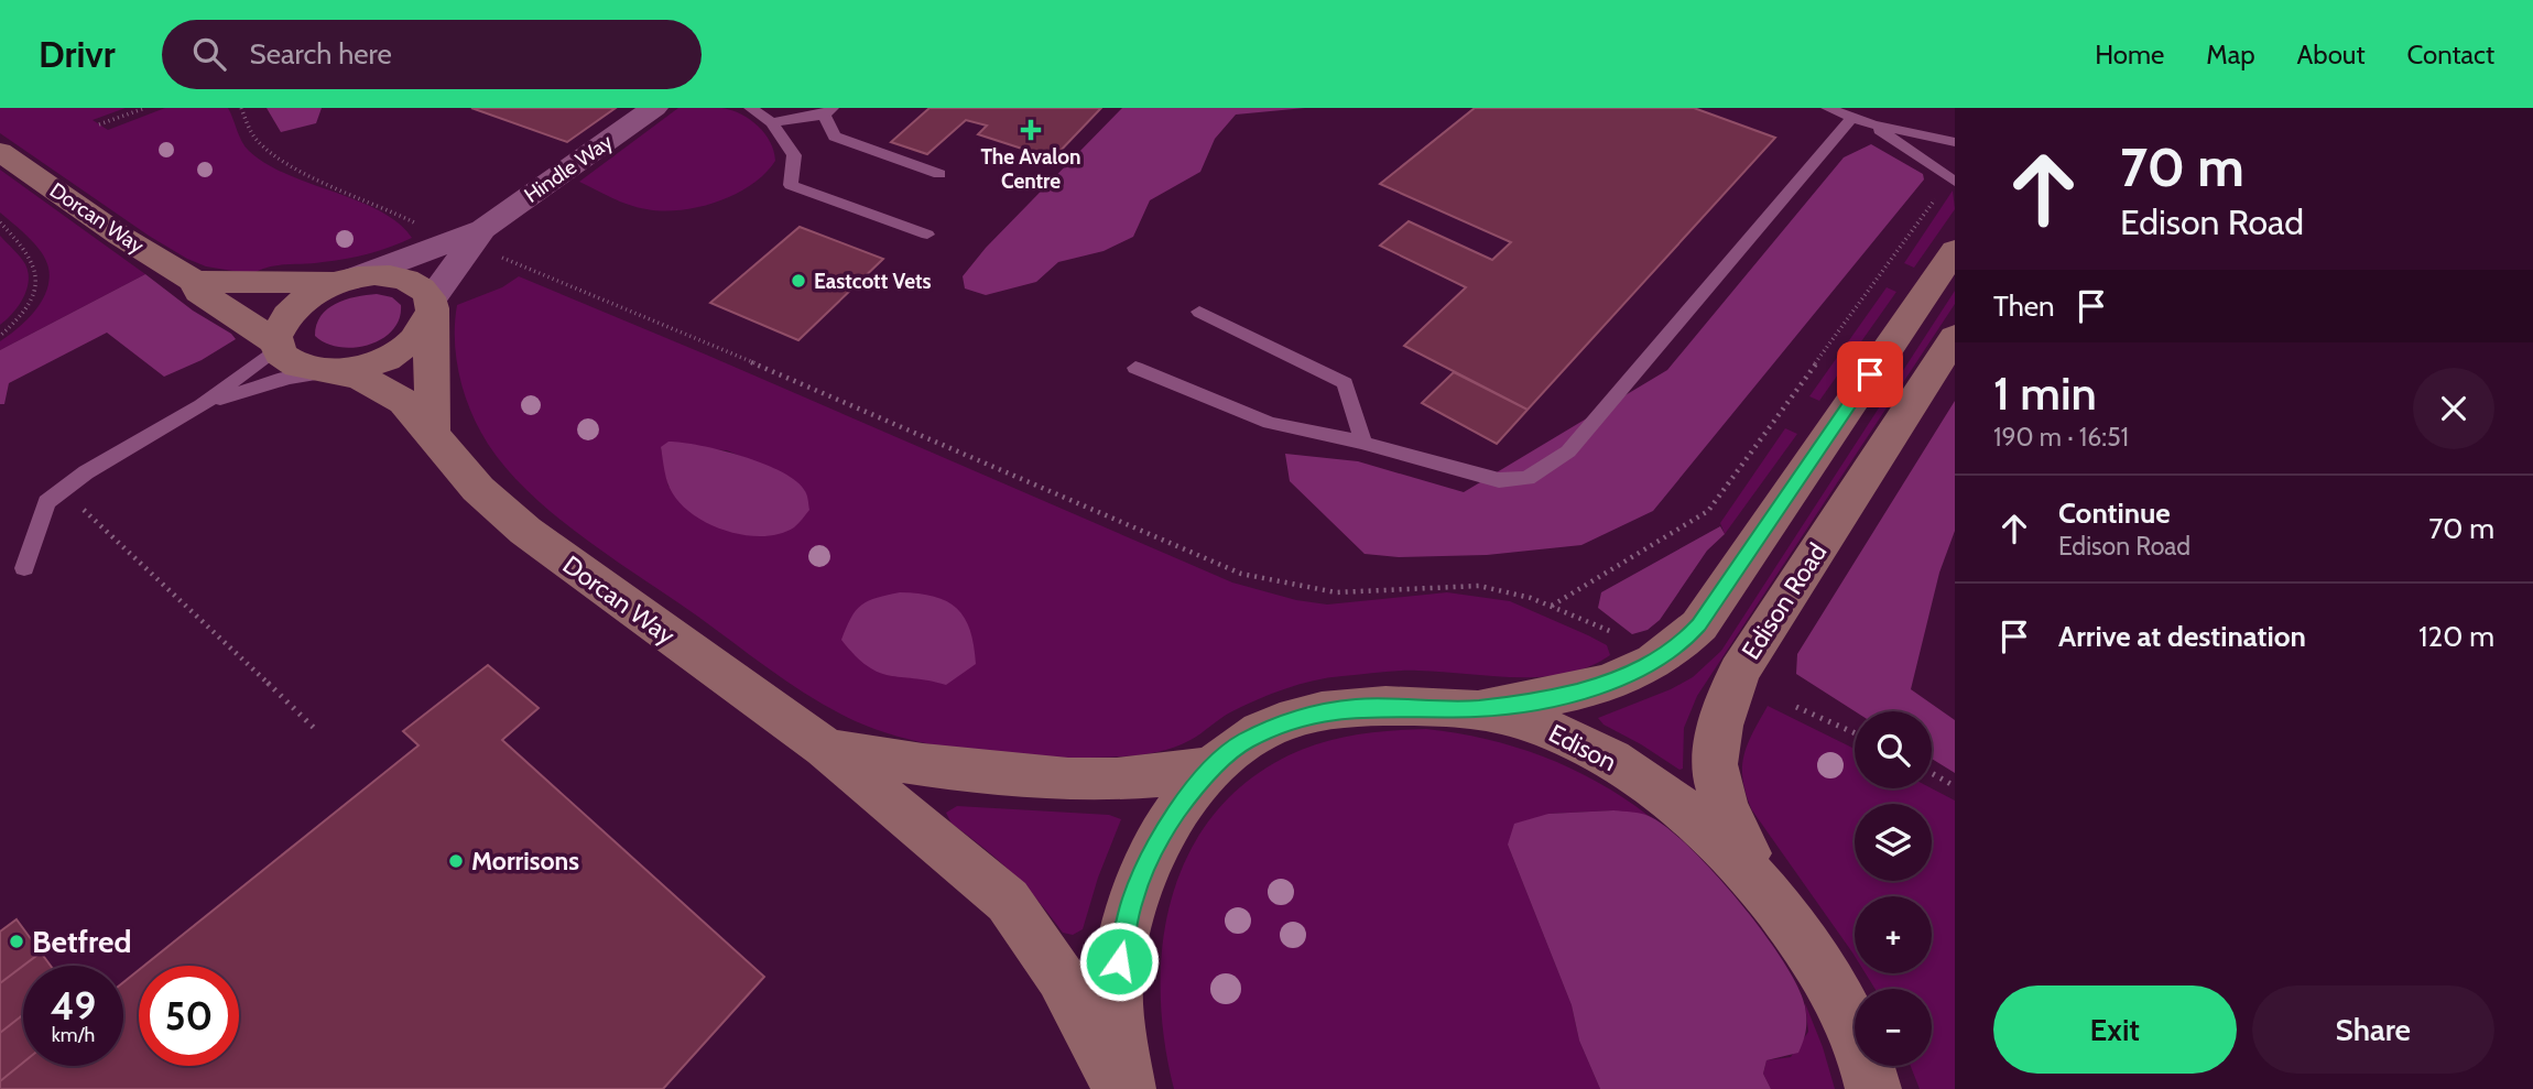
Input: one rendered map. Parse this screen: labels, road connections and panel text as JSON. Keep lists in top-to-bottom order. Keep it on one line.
{"streets":{"main road":["Dorcan Way","Edison Road","Edison"],"street":["Hindle Way"]},"crossings":[["Dorcan Way","Edison"],["Edison Road","Edison"]],"places":{"health":["The Avalon Centre"],"other":["Eastcott Vets","Morrisons","Betfred"]},"page":{"header":"Drivr","search":"Search here","nav":["Home","Map","About","Contact"],"turn":["70 m","Edison Road"],"then":"Then","heading":["1 min","190 m · 16:51"],"list":[{"name":"Continue","note":"Edison Road","value":"70 m"},{"name":"Arrive at destination","value":"120 m"}],"map_buttons":["+","−"],"speed":"49 km/h","limit":"50","buttons":["Exit","Share"]}}
